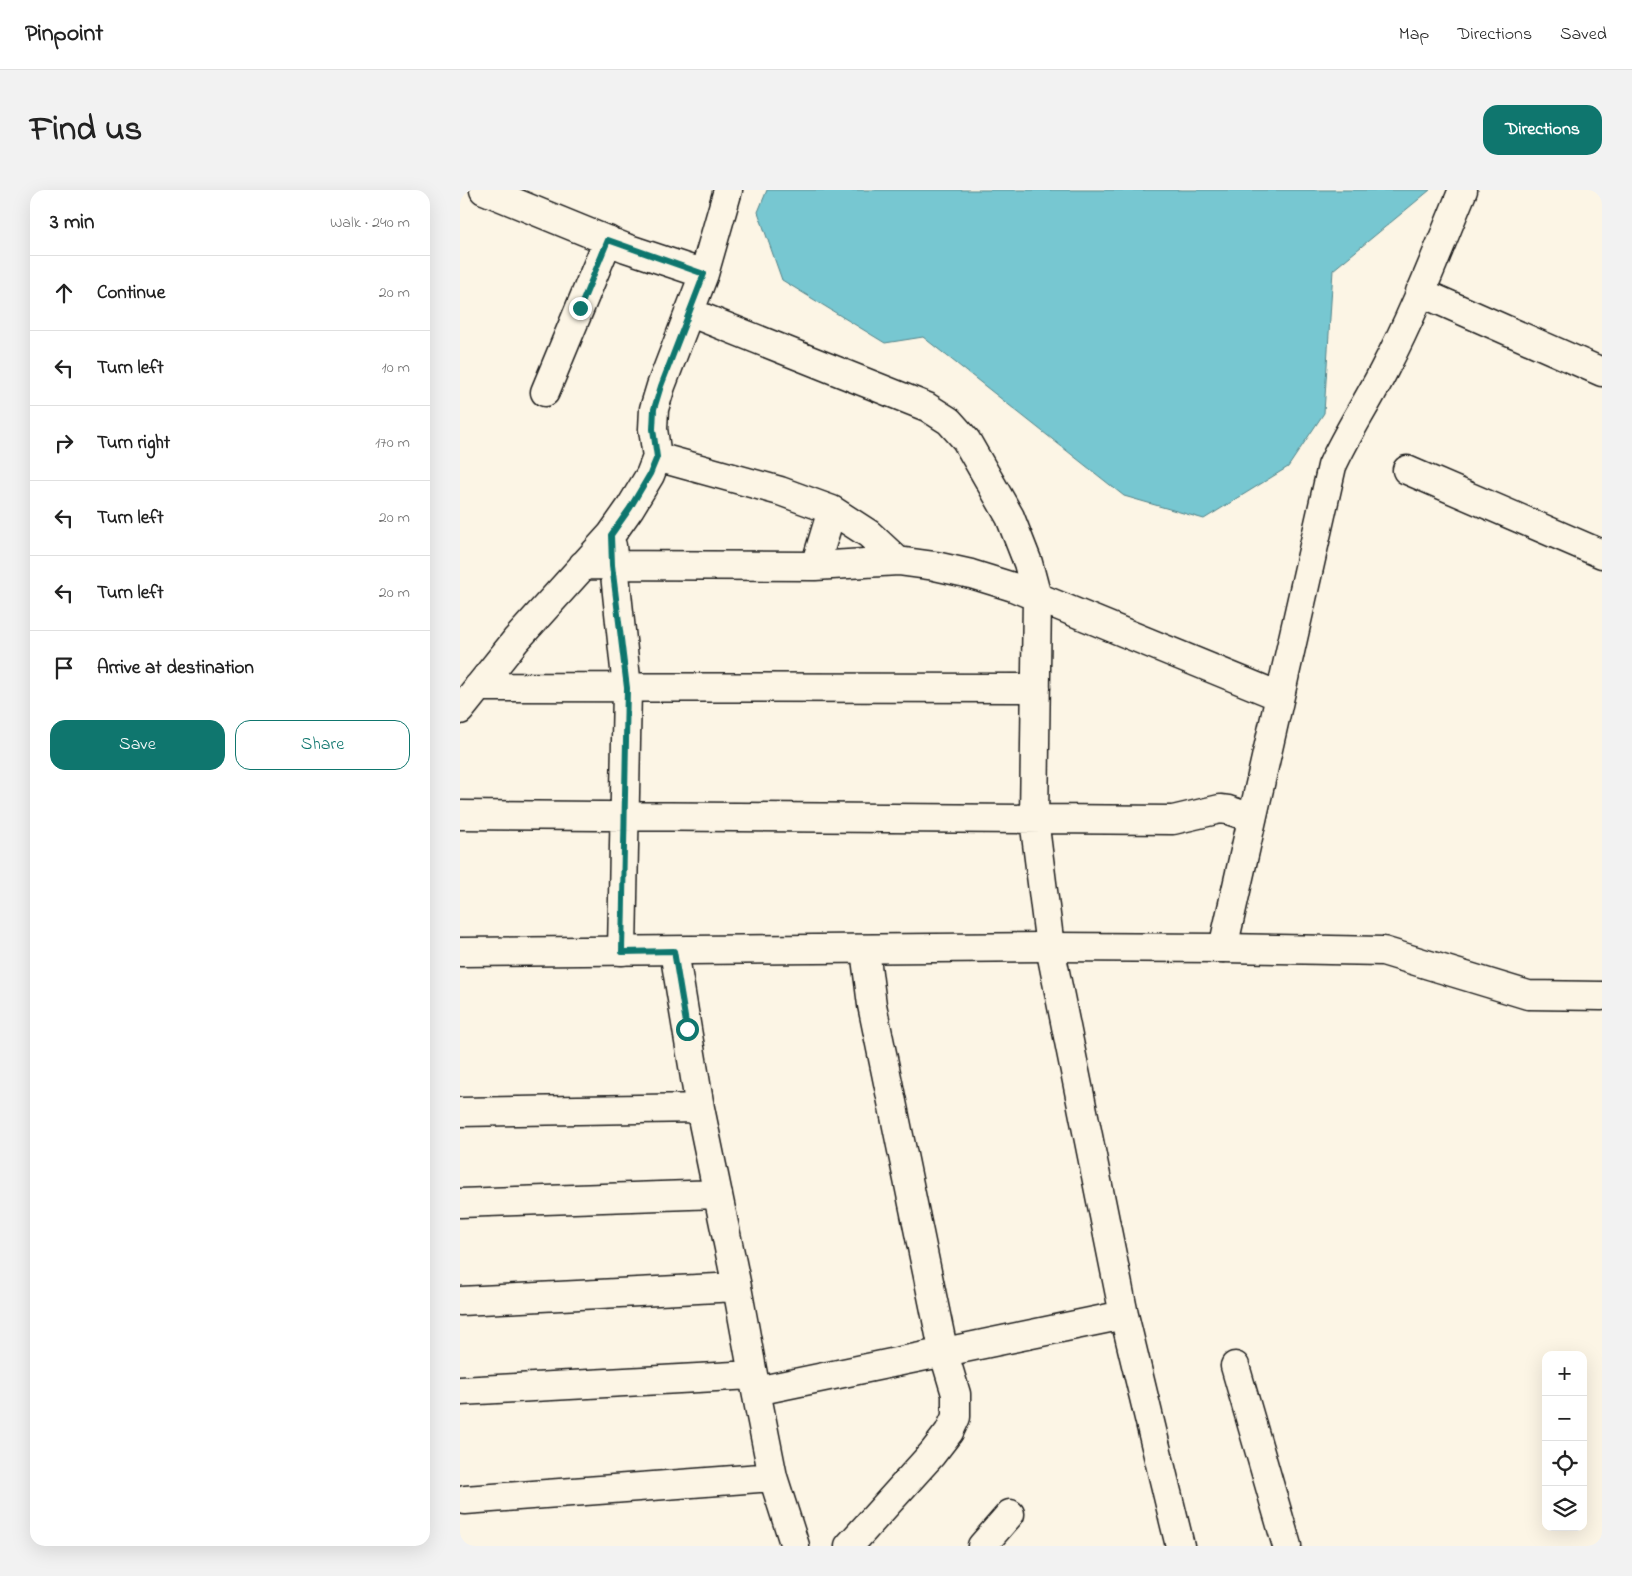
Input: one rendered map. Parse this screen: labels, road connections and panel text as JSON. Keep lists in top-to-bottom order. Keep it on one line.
{"page":{"header":"Pinpoint","nav":["Map","Directions","Saved"],"title":"Find us","buttons":["Directions",["Save","Share"]],"heading":["3 min","Walk · 240 m"],"list":[["Continue","20 m"],["Turn left","10 m"],["Turn right","170 m"],["Turn left","20 m"],["Turn left","20 m"],"Arrive at destination"],"map_buttons":["+","−"]}}
